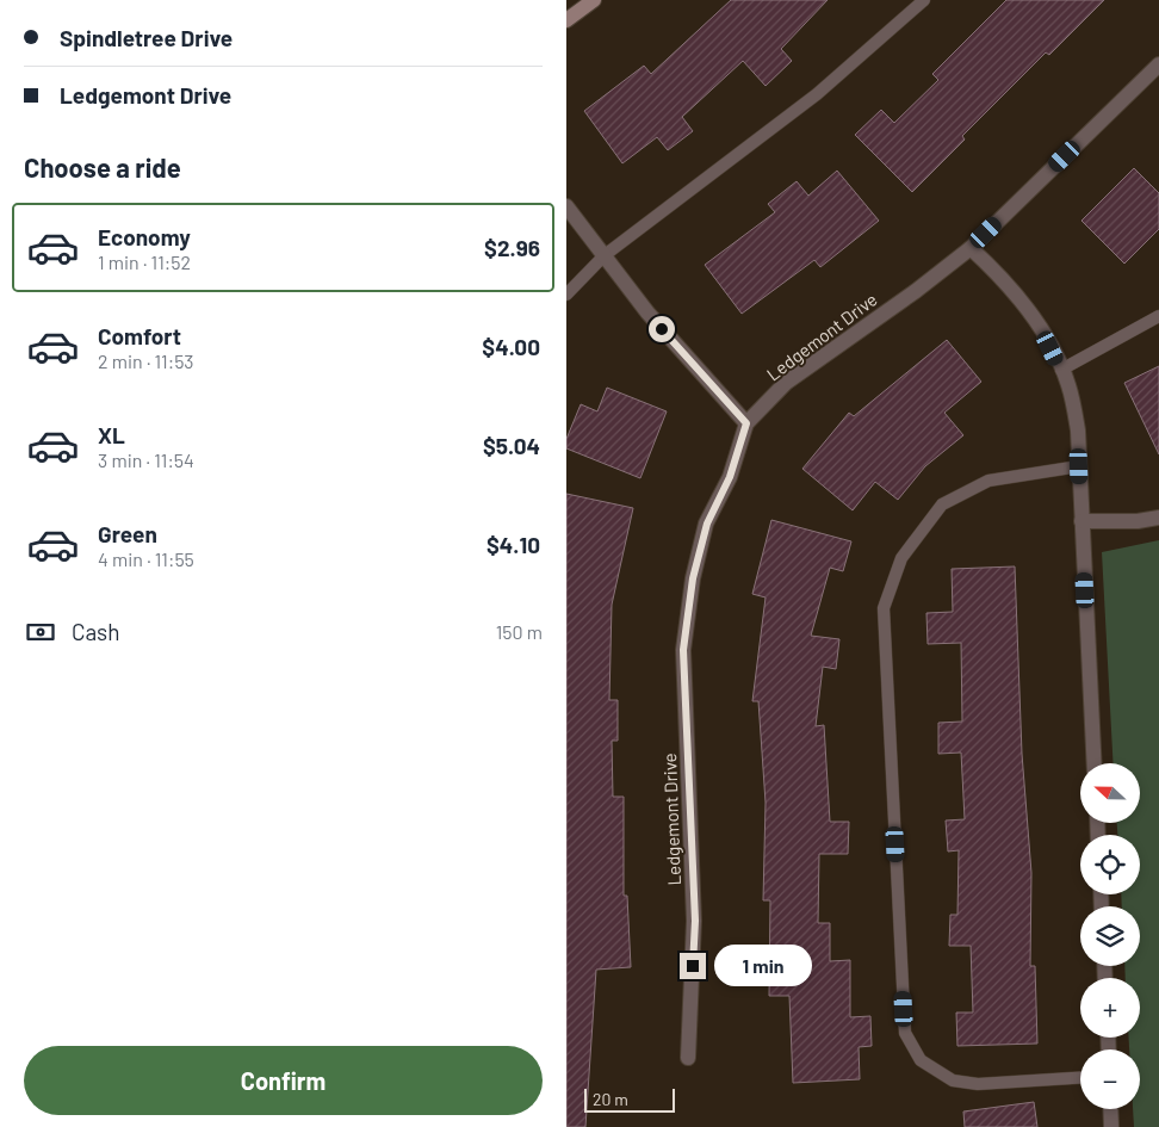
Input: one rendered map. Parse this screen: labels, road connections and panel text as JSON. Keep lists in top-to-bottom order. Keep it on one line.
{"streets":{"street":["Ledgemont Drive"]},"scale_bar":"20 m","north":"left","page":{"banner":["Spindletree Drive","Ledgemont Drive"],"heading":"Choose a ride","list":[{"name":"Economy","note":"1 min · 11:52","value":"$2.96"},{"name":"Comfort","note":"2 min · 11:53","value":"$4.00"},{"name":"XL","note":"3 min · 11:54","value":"$5.04"},{"name":"Green","note":"4 min · 11:55","value":"$4.10"}],"pay":["Cash","150 m"],"map_buttons":["+","−"],"bubble":"1 min","buttons":"Confirm","scale":"20 m"}}
